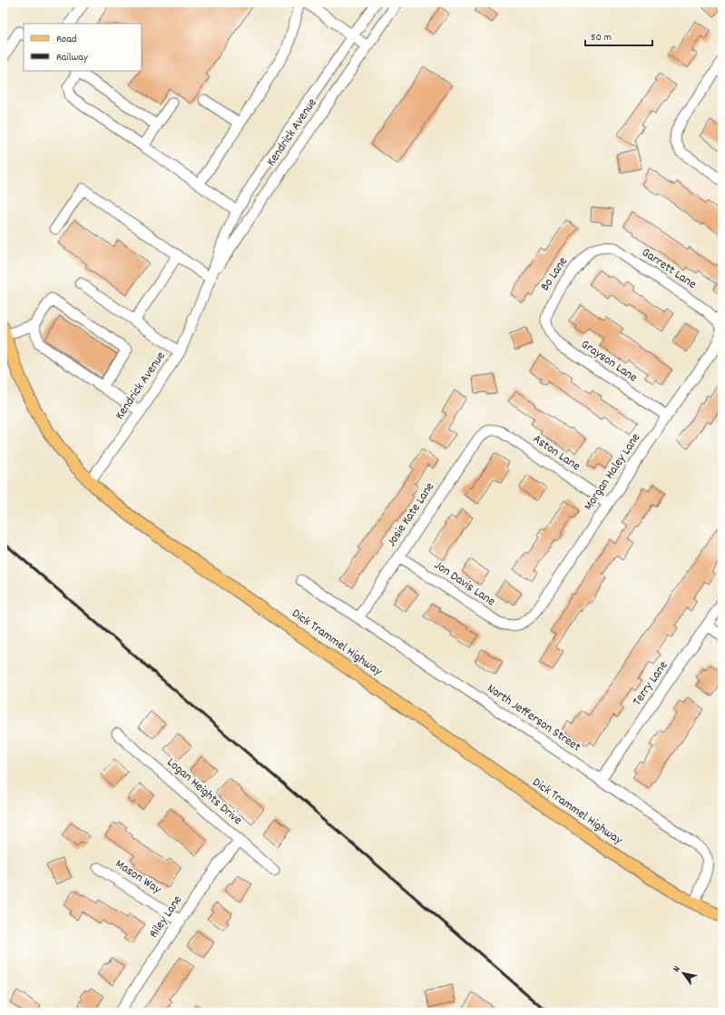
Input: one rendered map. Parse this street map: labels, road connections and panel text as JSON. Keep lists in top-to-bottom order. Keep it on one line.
{"streets":{"main road":["Dick Trammel Highway"],"street":["Kendrick Avenue","Garrett Lane","Bo Lane","Grayson Lane","Aston Lane","Morgan Haley Lane","Josie Kate Lane","Jon Davis Lane","Terry Lane","North Jefferson Street","Logan Heights Drive","Mason Way","Riley Lane"]},"crossings":[["Kendrick Avenue","Dick Trammel Highway"],["Garrett Lane","Bo Lane"],["Garrett Lane","Morgan Haley Lane"],["Bo Lane","Grayson Lane"],["Grayson Lane","Morgan Haley Lane"],["Aston Lane","Morgan Haley Lane"],["Aston Lane","Josie Kate Lane"],["Morgan Haley Lane","Jon Davis Lane"],["Josie Kate Lane","Jon Davis Lane"],["Josie Kate Lane","North Jefferson Street"],["Dick Trammel Highway","North Jefferson Street"],["Terry Lane","North Jefferson Street"],["Logan Heights Drive","Riley Lane"],["Mason Way","Riley Lane"]],"legend":["Road","Railway"],"scale_bar":"50 m","north":"top left"}
